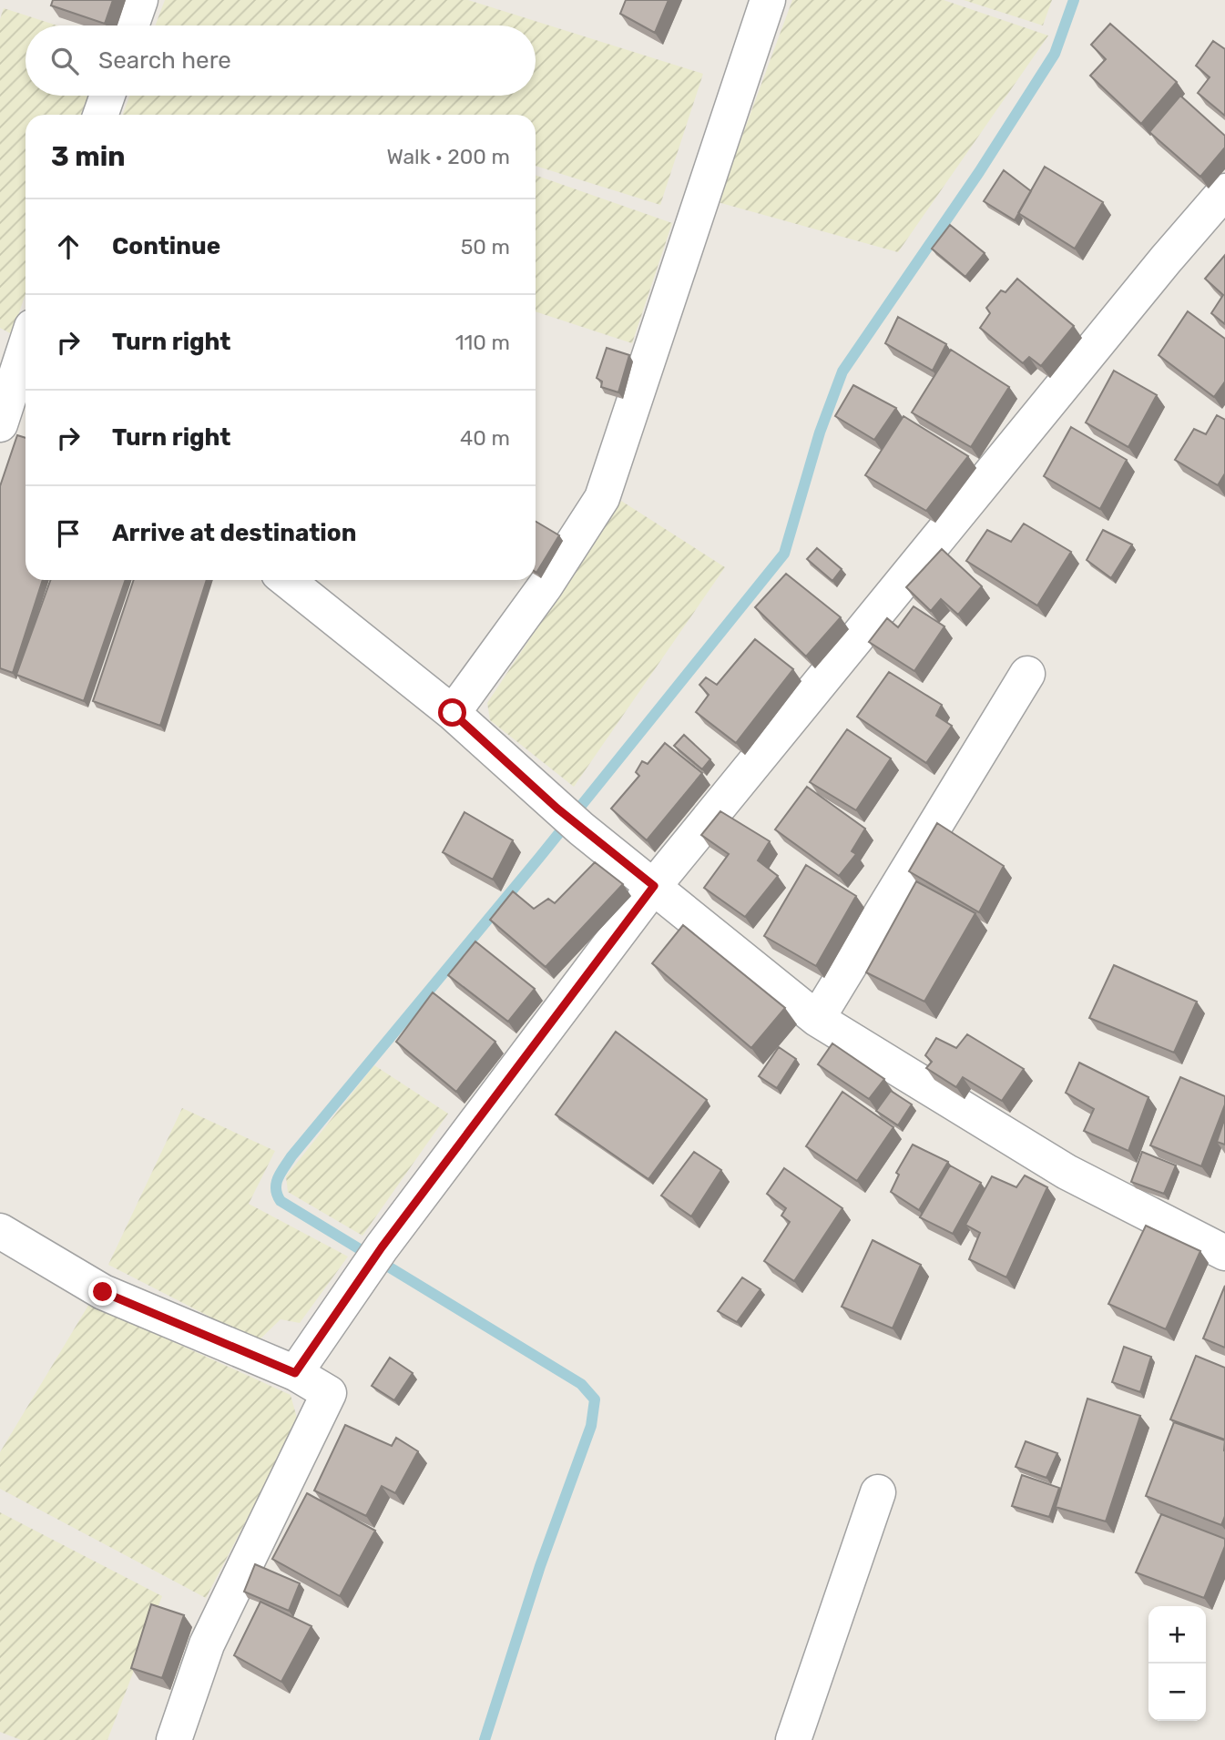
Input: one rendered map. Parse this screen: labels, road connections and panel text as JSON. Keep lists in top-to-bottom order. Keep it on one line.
{"page":{"search":"Search here","heading":["3 min","Walk · 200 m"],"list":[["Continue","50 m"],["Turn right","110 m"],["Turn right","40 m"],"Arrive at destination"],"map_buttons":["+","−"]}}
